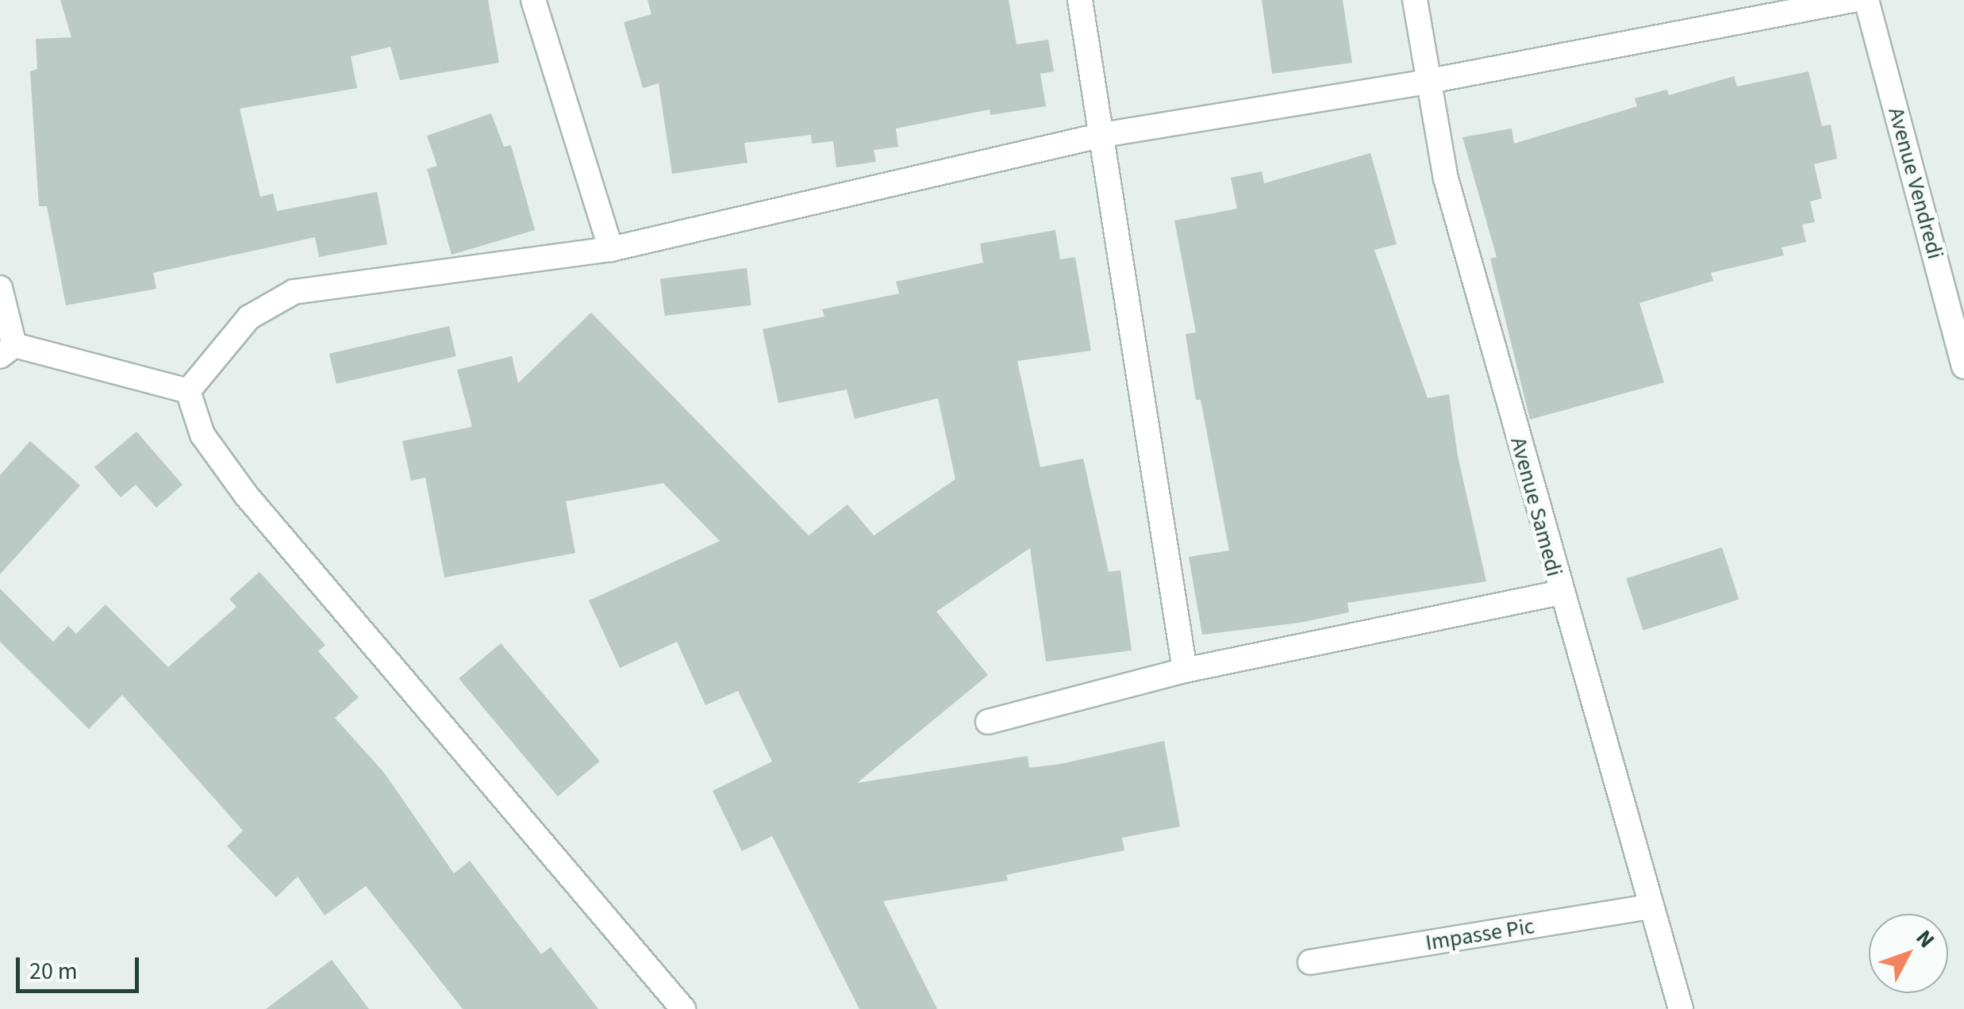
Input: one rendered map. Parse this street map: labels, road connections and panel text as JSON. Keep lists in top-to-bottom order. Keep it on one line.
{"streets":{"street":["Avenue Vendredi","Avenue Samedi","Impasse Pic"]},"crossings":[["Avenue Samedi","Impasse Pic"]],"scale_bar":"20 m","north":"top right"}
